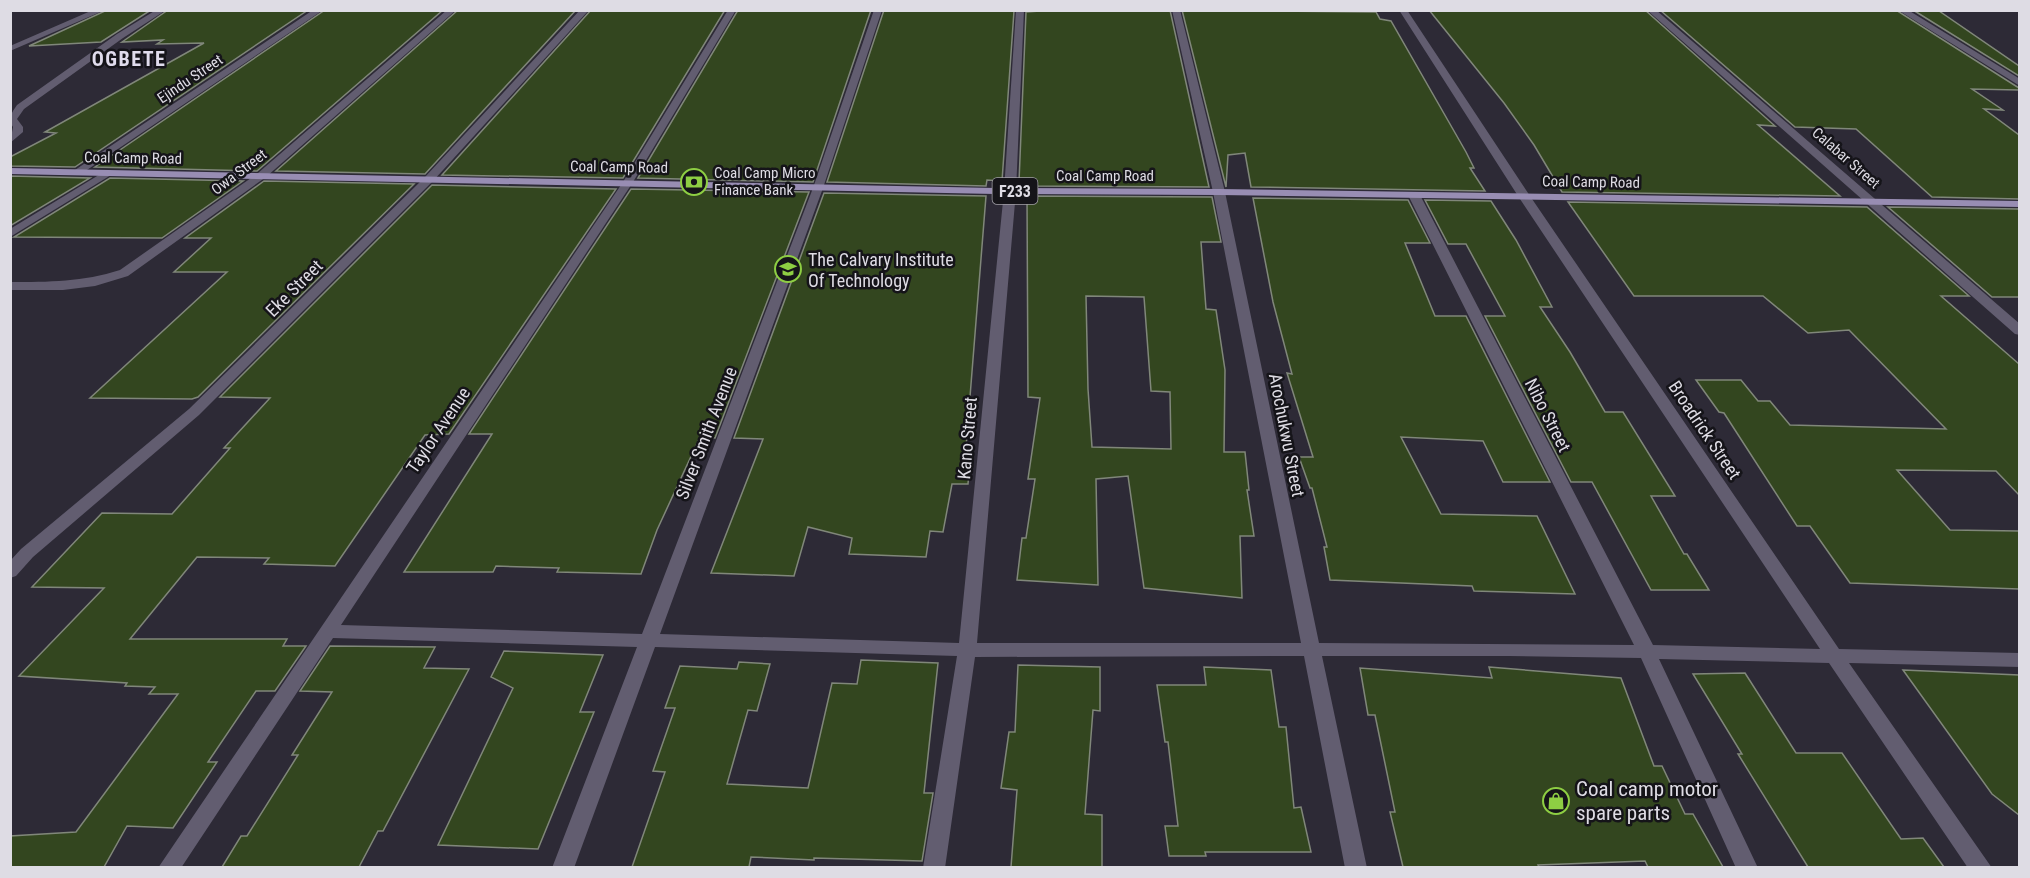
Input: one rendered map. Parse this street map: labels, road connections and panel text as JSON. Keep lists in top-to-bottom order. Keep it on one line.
{"streets":{"main road":["Coal Camp Road","F233"],"street":["Ejindu Street","Calabar Street","Owa Street","Eke Street","Nibo Street","Taylor Avenue","Broadrick Street","Silver Smith Avenue","Arochukwu Street","Kano Street"]},"crossings":[["Ejindu Street","Coal Camp Road"],["Coal Camp Road","Calabar Street"],["Coal Camp Road","Owa Street"],["Coal Camp Road","Eke Street"],["Coal Camp Road","Nibo Street"],["Coal Camp Road","Taylor Avenue"],["Coal Camp Road","Broadrick Street"],["Coal Camp Road","Silver Smith Avenue"],["Coal Camp Road","Arochukwu Street"],["Coal Camp Road","Kano Street"]],"districts":["OGBETE"],"places":{"bank":["Coal Camp Micro Finance Bank"],"school or university":["The Calvary Institute Of Technology"],"shop":["Coal camp motor spare parts"]}}
